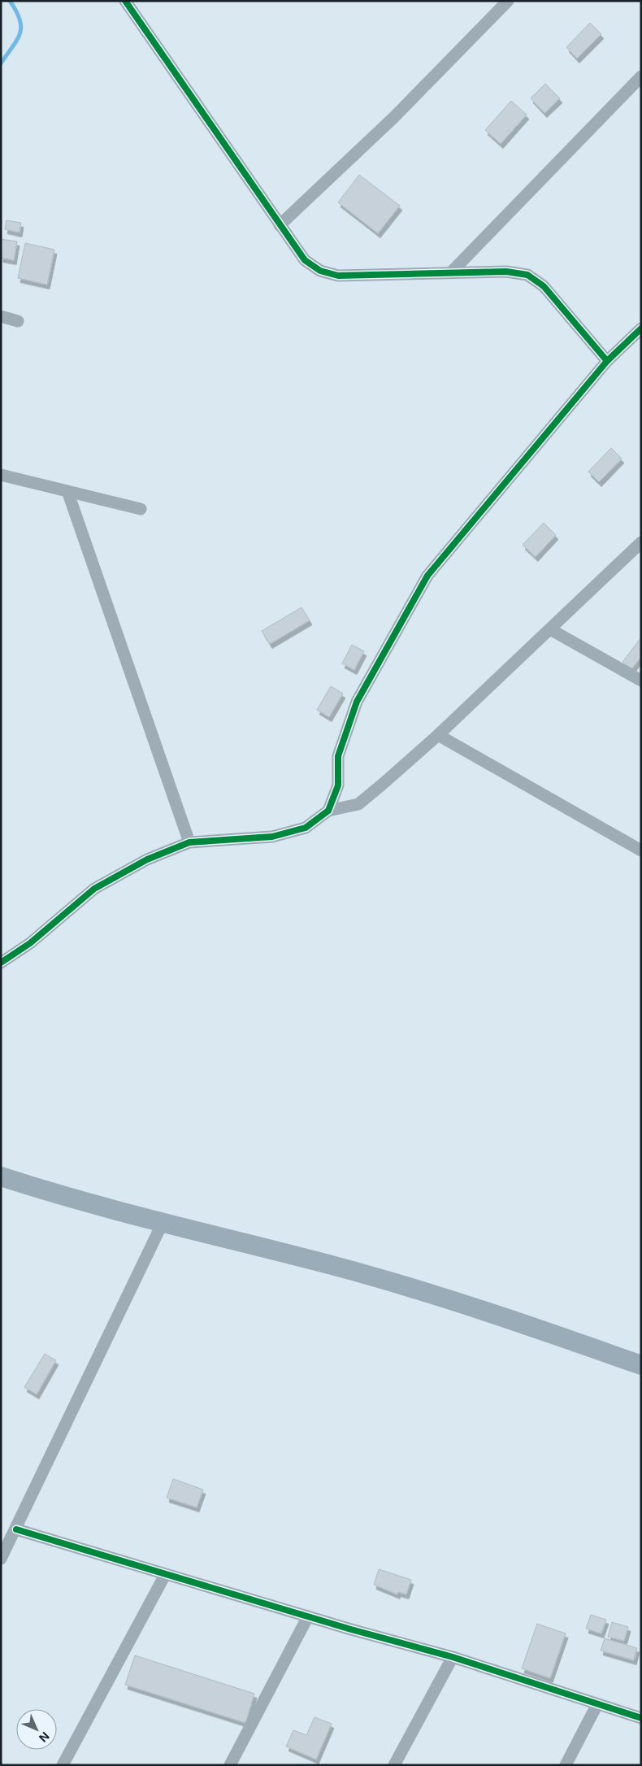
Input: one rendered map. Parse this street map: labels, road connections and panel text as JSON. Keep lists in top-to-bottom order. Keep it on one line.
{"north":"bottom right"}
